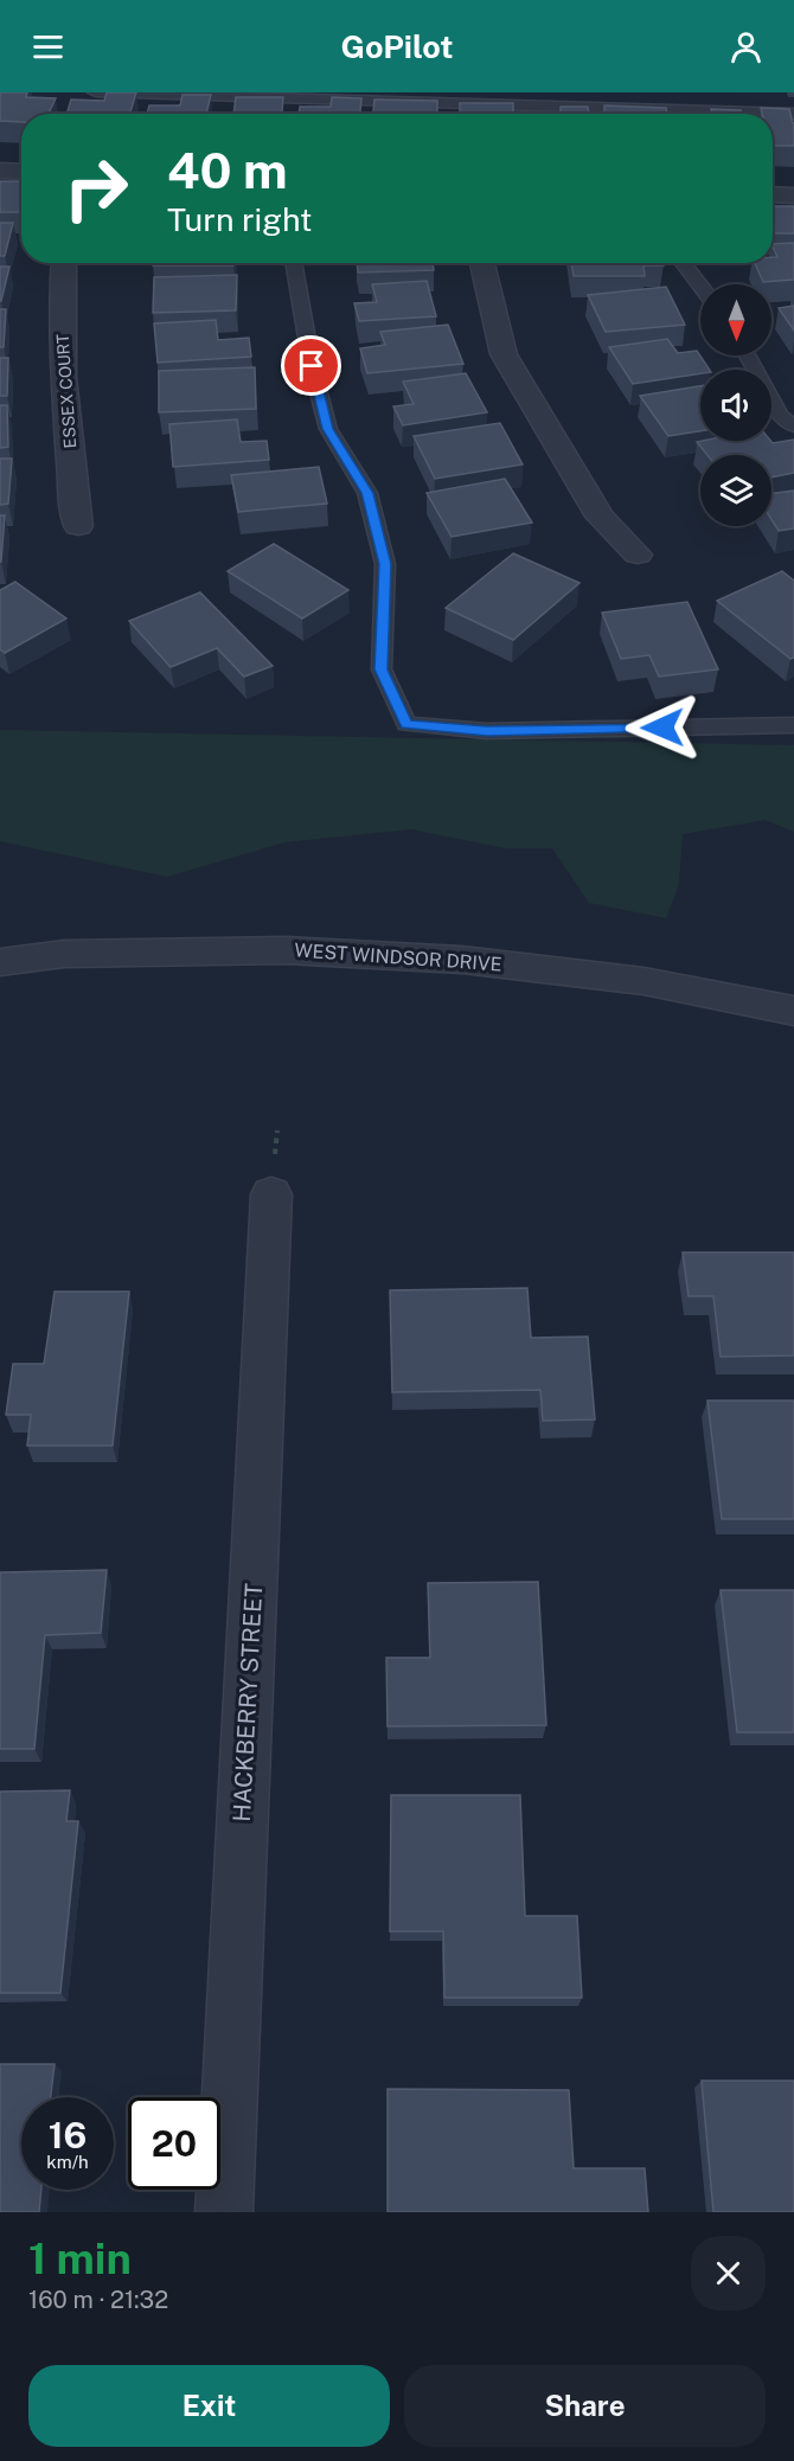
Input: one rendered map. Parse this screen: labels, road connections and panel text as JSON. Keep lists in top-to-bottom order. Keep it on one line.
{"streets":{"street":["ESSEX COURT","WEST WINDSOR DRIVE","HACKBERRY STREET"]},"north":"bottom","page":{"header":"GoPilot","turn":["40 m","Turn right"],"speed":"16 km/h","limit":"20","heading":["1 min","160 m · 21:32"],"buttons":["Exit","Share"]}}
